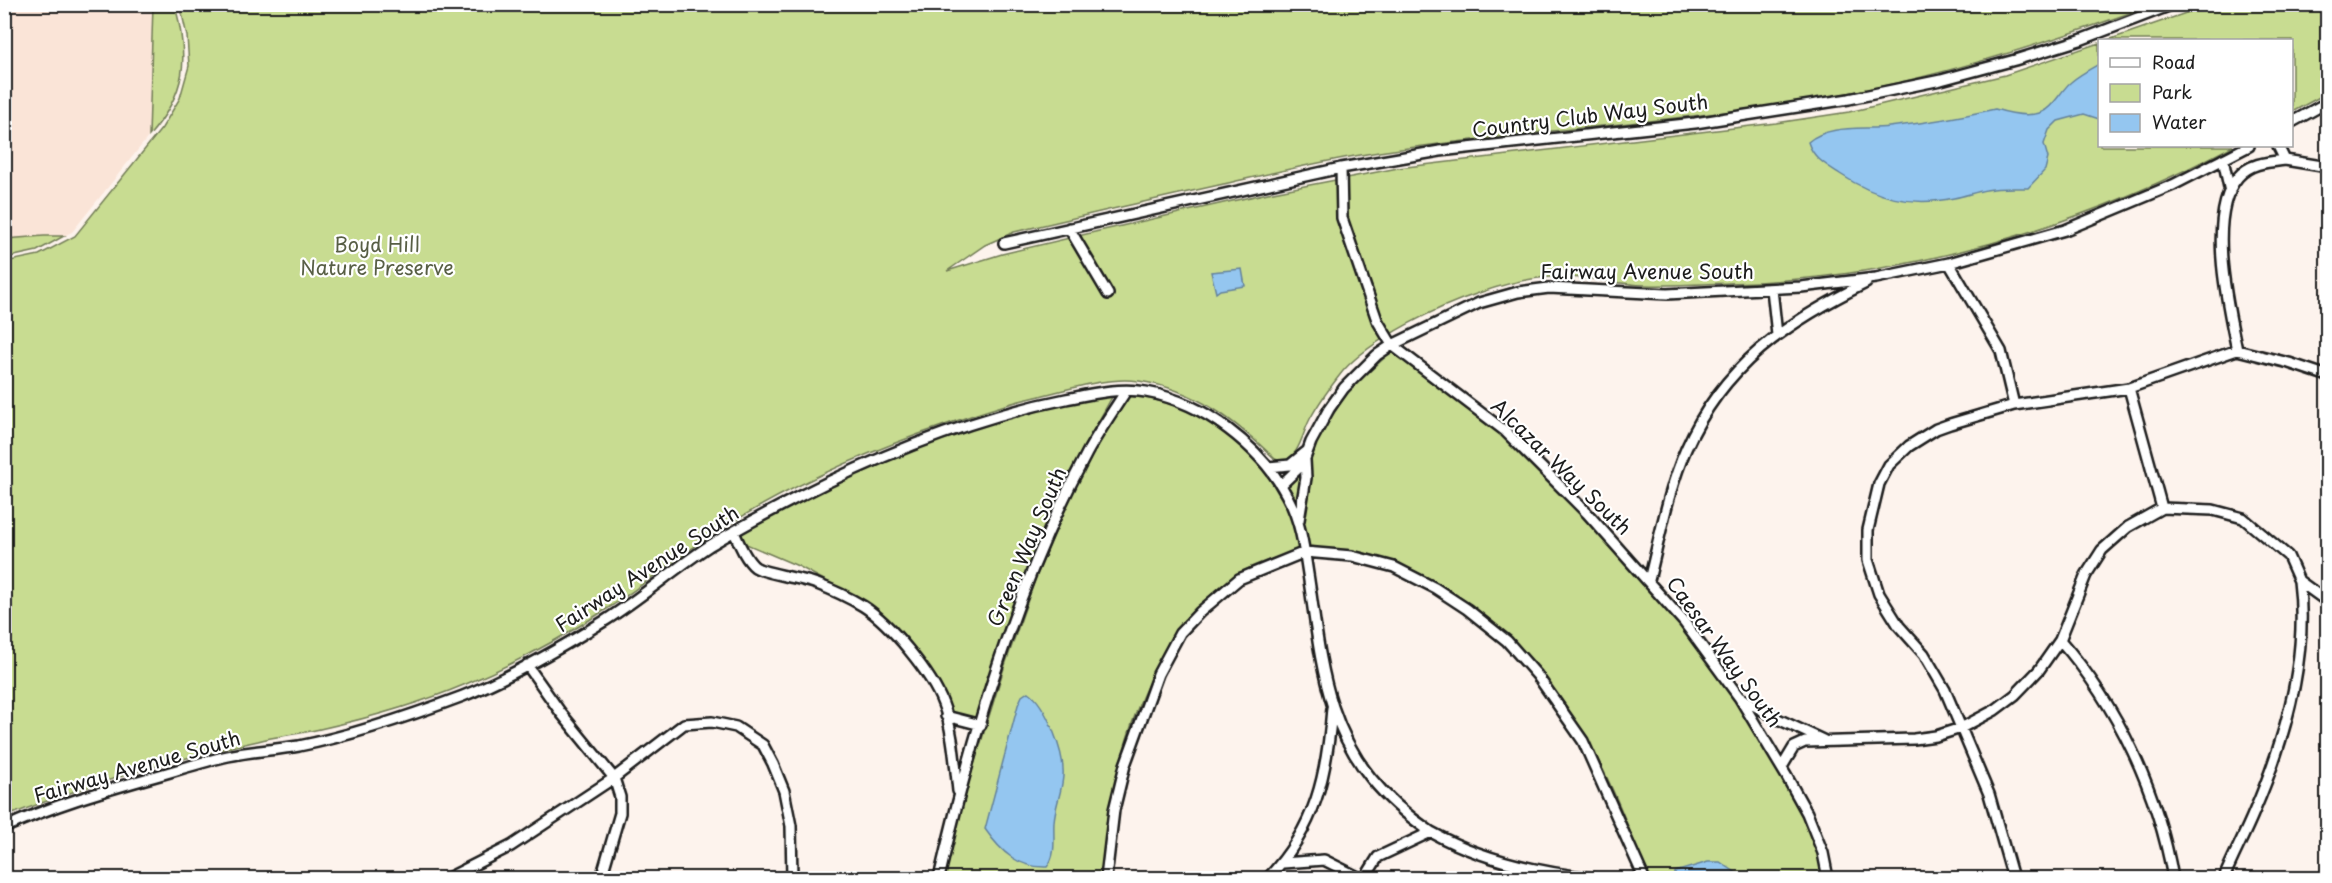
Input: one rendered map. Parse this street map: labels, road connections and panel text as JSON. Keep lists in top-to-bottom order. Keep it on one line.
{"streets":{"street":["Country Club Way South","Fairway Avenue South","Alcazar Way South","Green Way South","Caesar Way South"]},"crossings":[["Country Club Way South","Alcazar Way South"],["Fairway Avenue South","Alcazar Way South"],["Fairway Avenue South","Green Way South"],["Fairway Avenue South","Caesar Way South"],["Alcazar Way South","Caesar Way South"]],"parks":["Boyd Hill Nature Preserve"],"legend":["Road","Park","Water"]}
